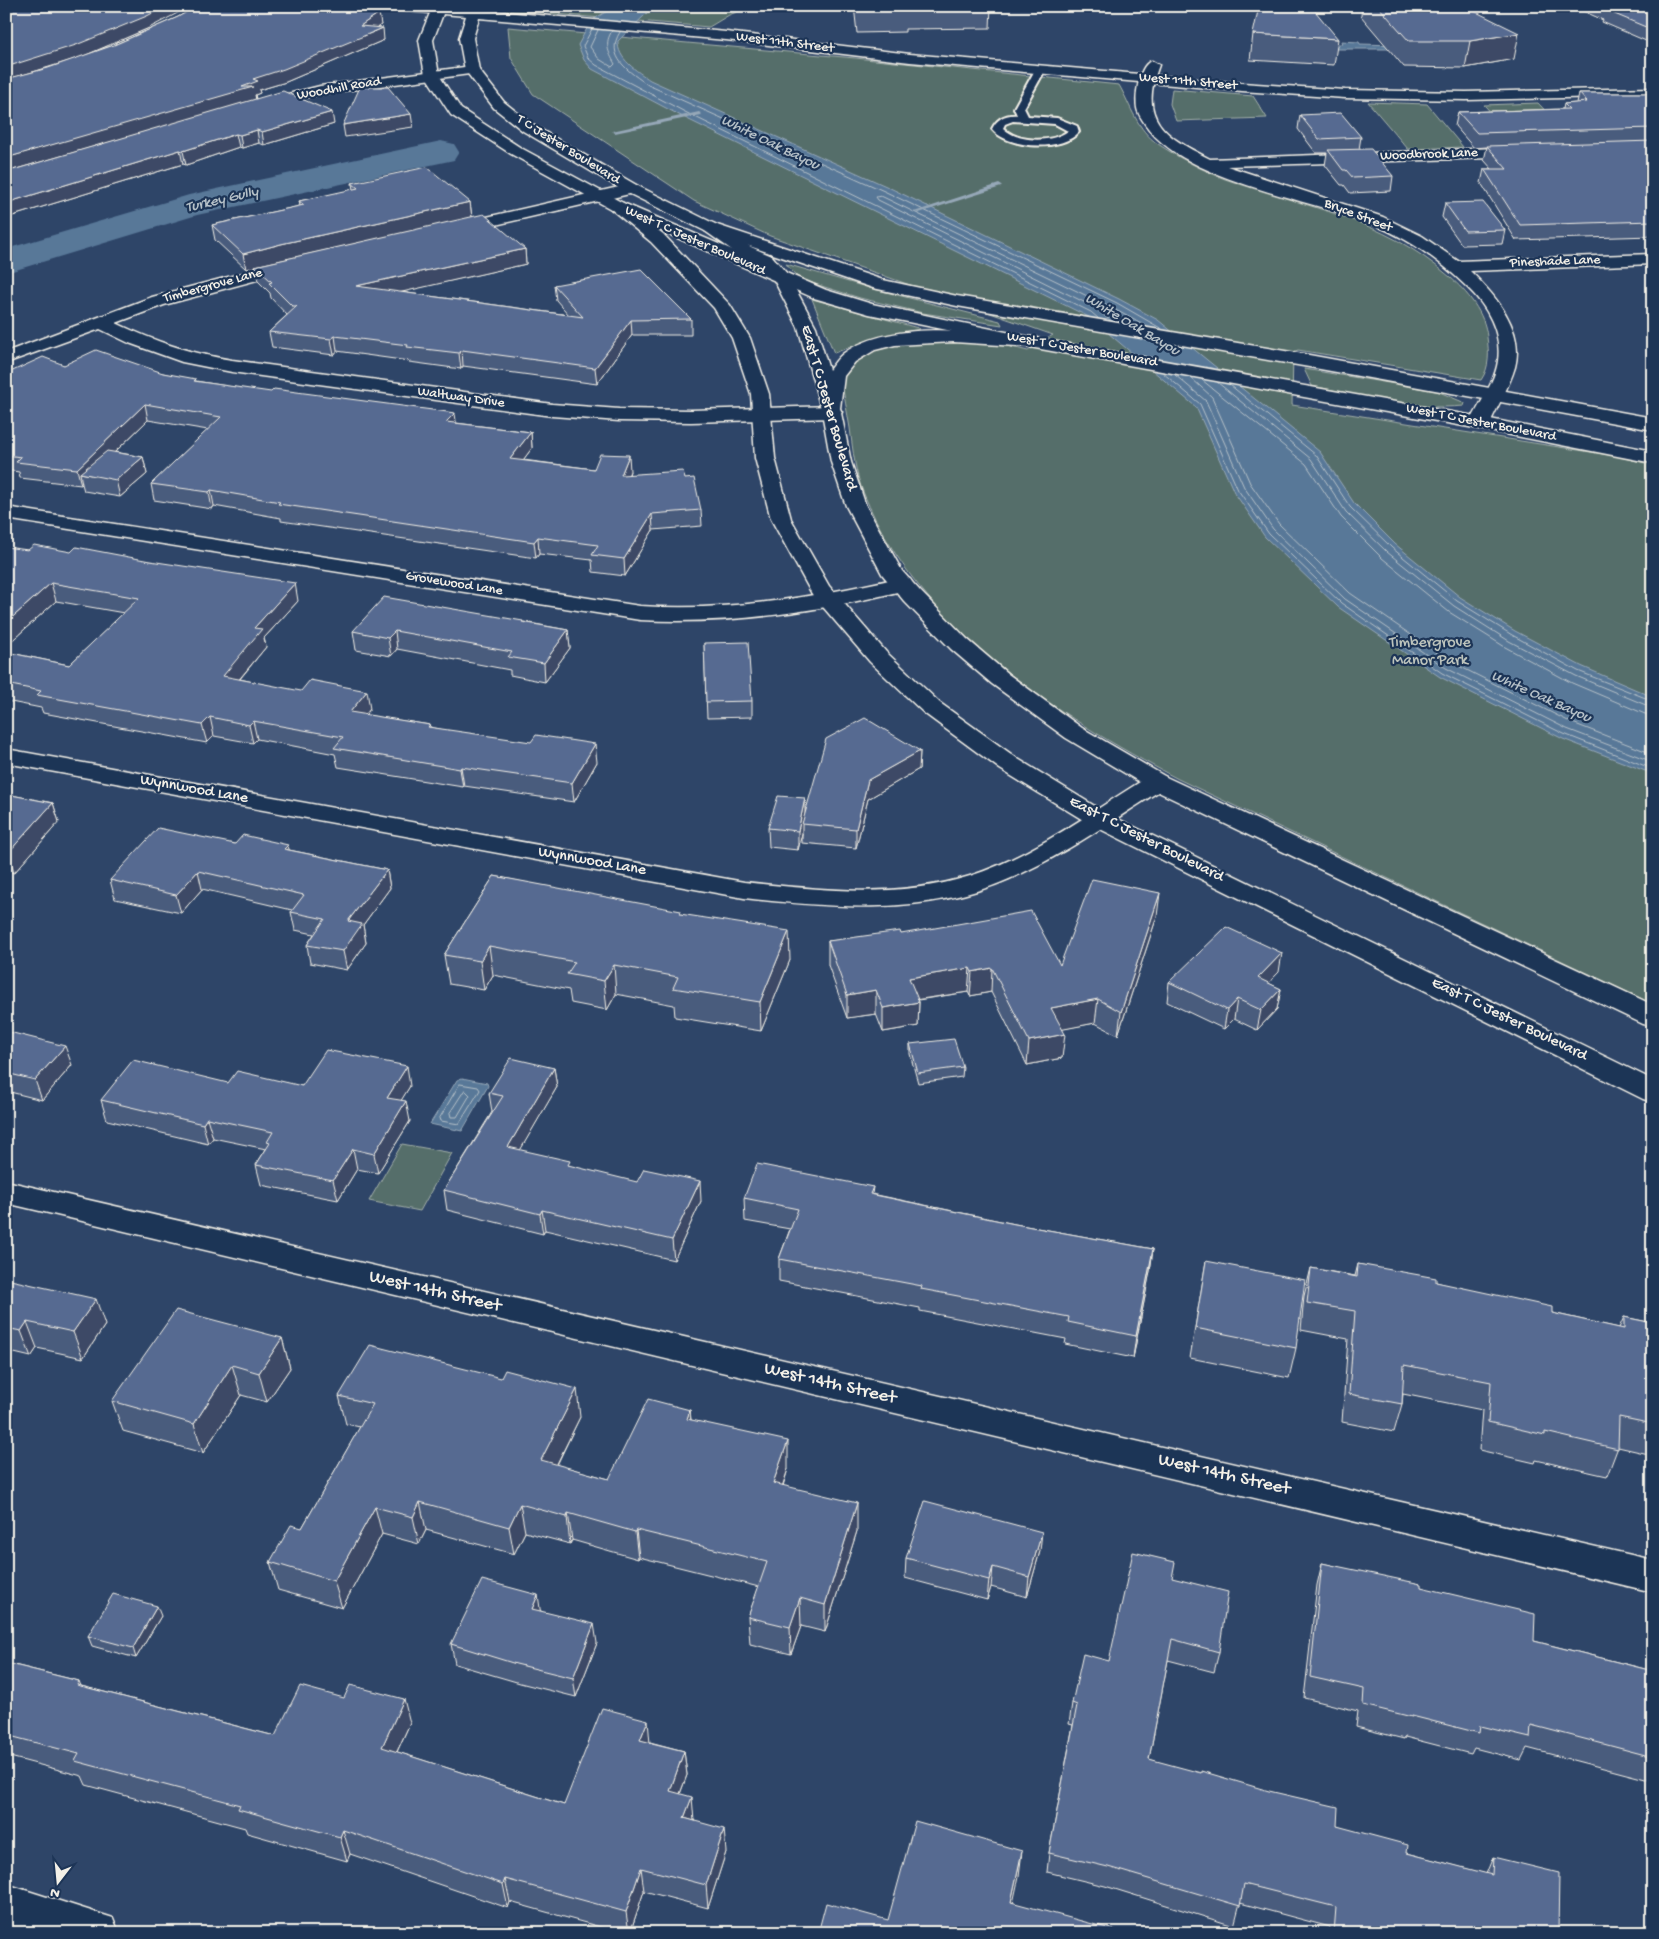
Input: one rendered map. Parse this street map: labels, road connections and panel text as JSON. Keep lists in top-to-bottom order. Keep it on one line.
{"streets":{"street":["West 11th Street","Woodhill Road","T C Jester Boulevard","Woodbrook Lane","Bryce Street","West T C Jester Boulevard","Pineshade Lane","Timbergrove Lane","Waltway Drive","East T C Jester Boulevard","Grovewood Lane","Wynnwood Lane","West 14th Street"]},"crossings":[["West 11th Street","T C Jester Boulevard"],["West 11th Street","Bryce Street"],["Woodhill Road","T C Jester Boulevard"],["T C Jester Boulevard","West T C Jester Boulevard"],["T C Jester Boulevard","East T C Jester Boulevard"],["Woodbrook Lane","Bryce Street"],["Bryce Street","West T C Jester Boulevard"],["Bryce Street","Pineshade Lane"],["West T C Jester Boulevard","East T C Jester Boulevard"],["Timbergrove Lane","Waltway Drive"],["Waltway Drive","East T C Jester Boulevard"],["East T C Jester Boulevard","Grovewood Lane"],["East T C Jester Boulevard","Wynnwood Lane"]],"water":["White Oak Bayou","Turkey Gully"],"parks":["Timbergrove Manor Park"],"north":"bottom"}
